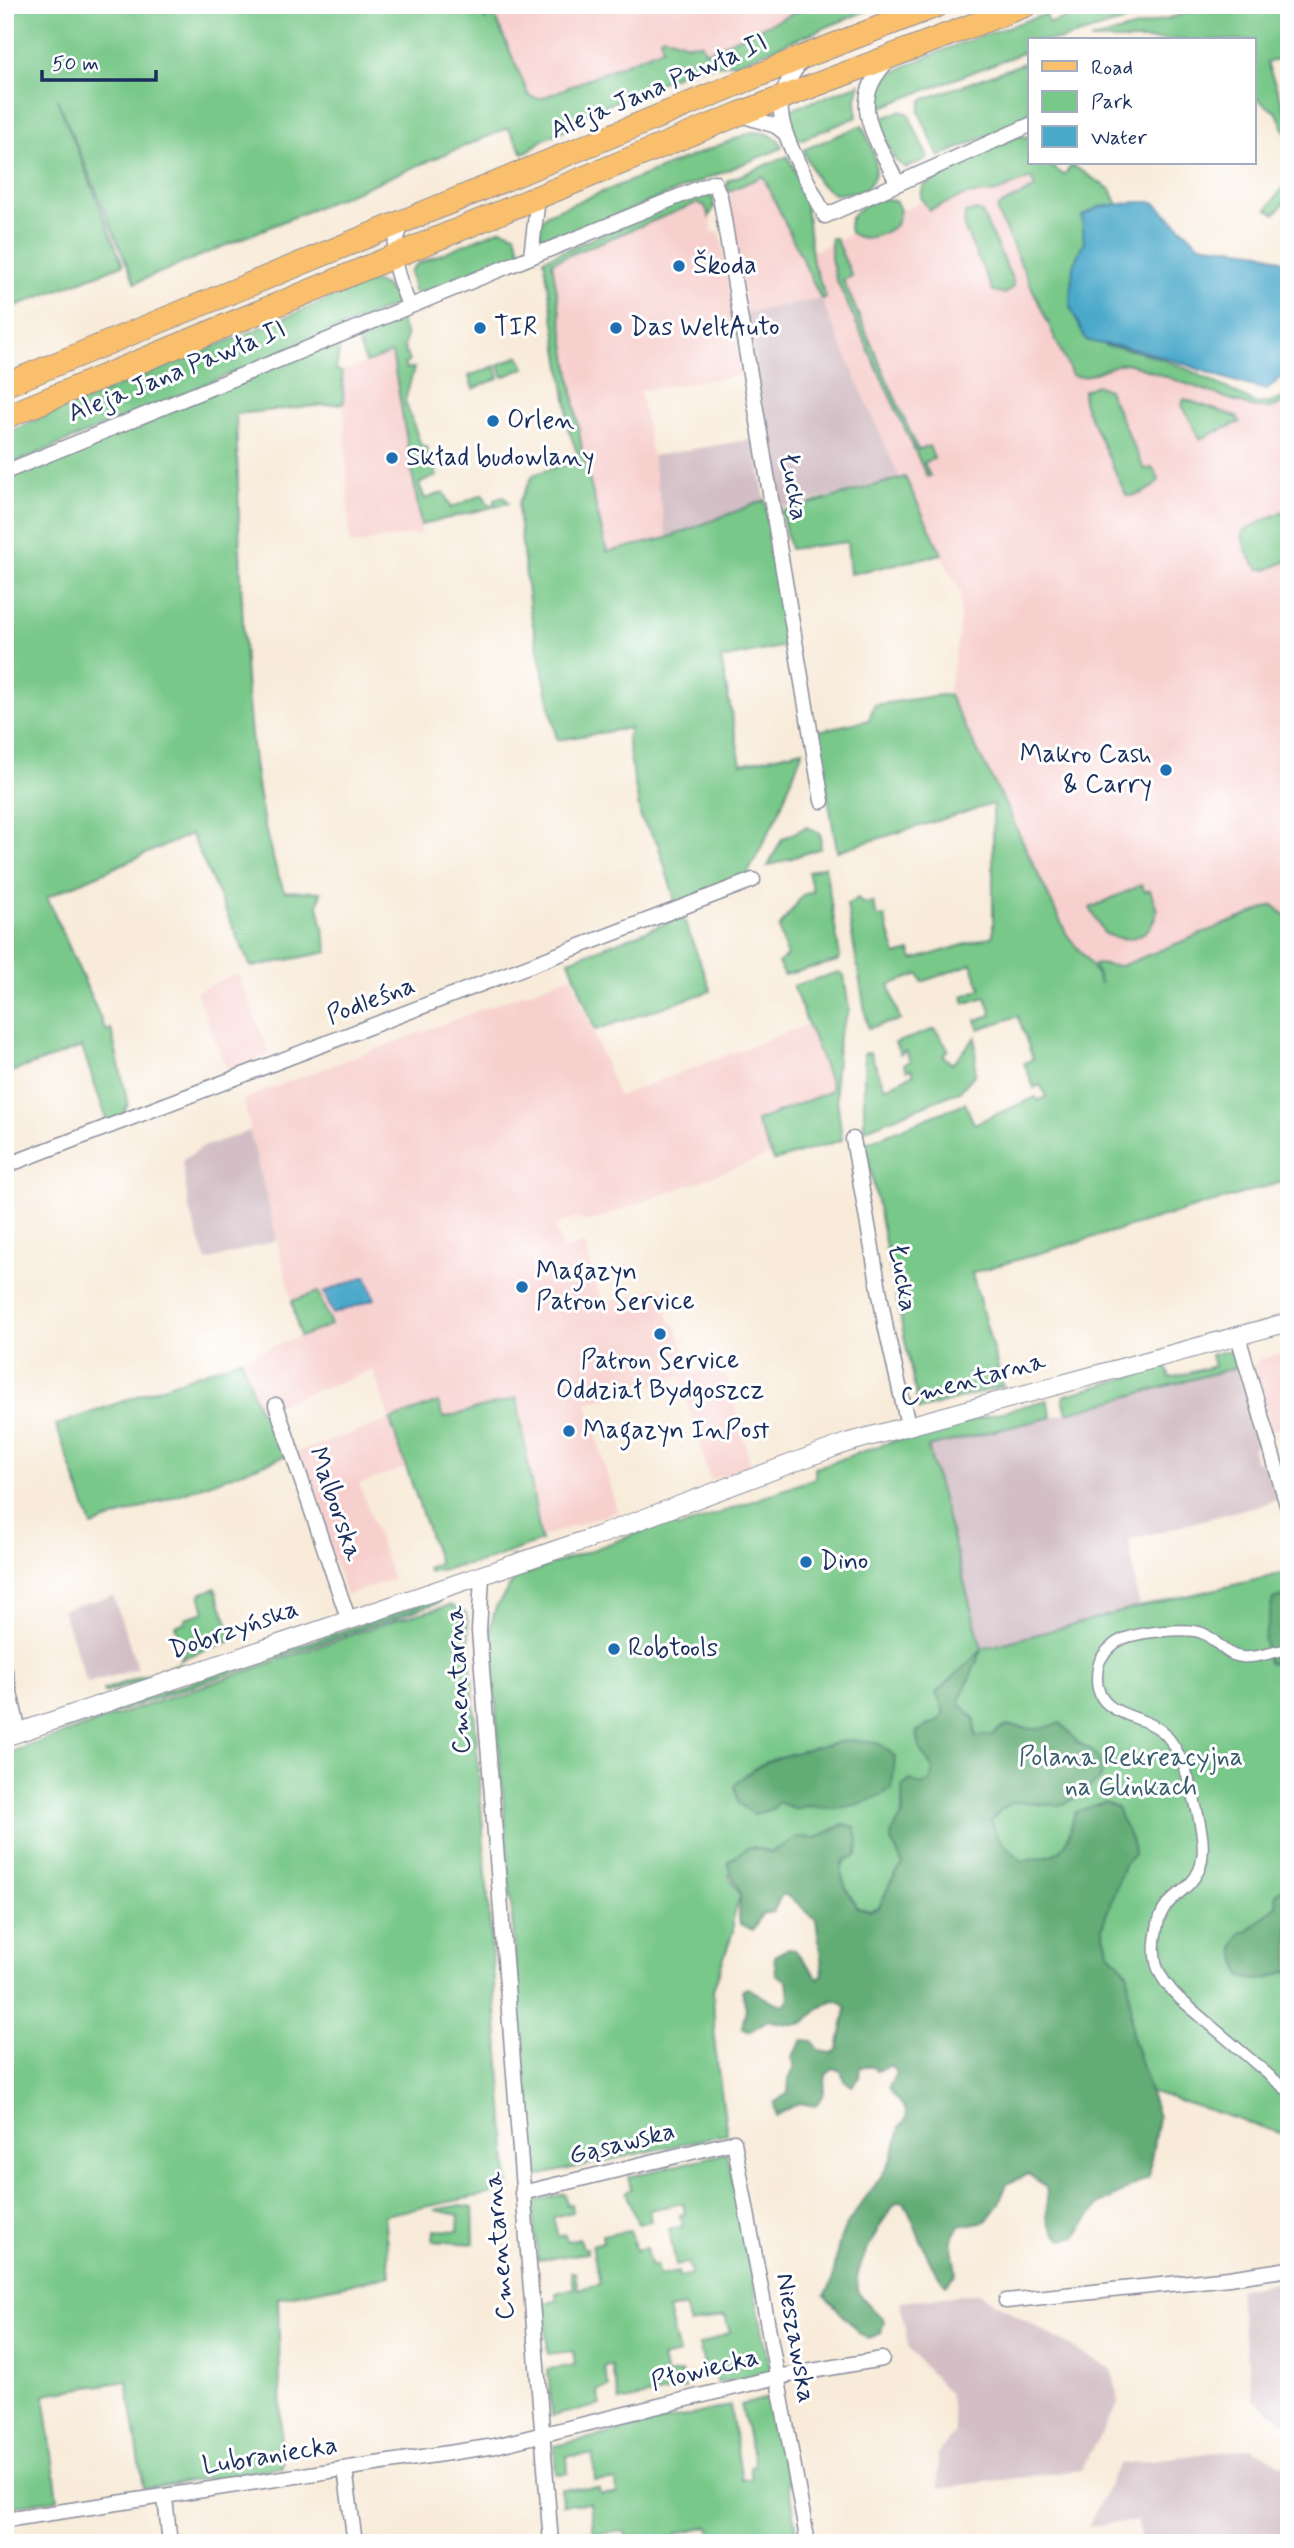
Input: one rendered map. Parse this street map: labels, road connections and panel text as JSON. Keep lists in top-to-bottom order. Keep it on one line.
{"streets":{"main road":["Aleja Jana Pawła II"],"street":["Łucka","Podleśna","Cmentarna","Malborska","Dobrzyńska","Gąsawska","Nieszawska","Płowiecka","Lubraniecka"]},"crossings":[["Aleja Jana Pawła II","Łucka"],["Łucka","Cmentarna"],["Cmentarna","Dobrzyńska"],["Cmentarna","Gąsawska"],["Cmentarna","Płowiecka"],["Cmentarna","Lubraniecka"],["Malborska","Dobrzyńska"],["Gąsawska","Nieszawska"],["Nieszawska","Płowiecka"],["Płowiecka","Lubraniecka"]],"parks":["Polana Rekreacyjna na Glinkach"],"places":["Škoda","TIR","Das WeltAuto","Orlen","Skład budowlany","Makro Cash & Carry","Magazyn Patron Service","Patron Service Oddział Bydgoszcz","Magazyn InPost","Dino","Robtools"],"legend":["Road","Park","Water"],"scale_bar":"50 m"}
